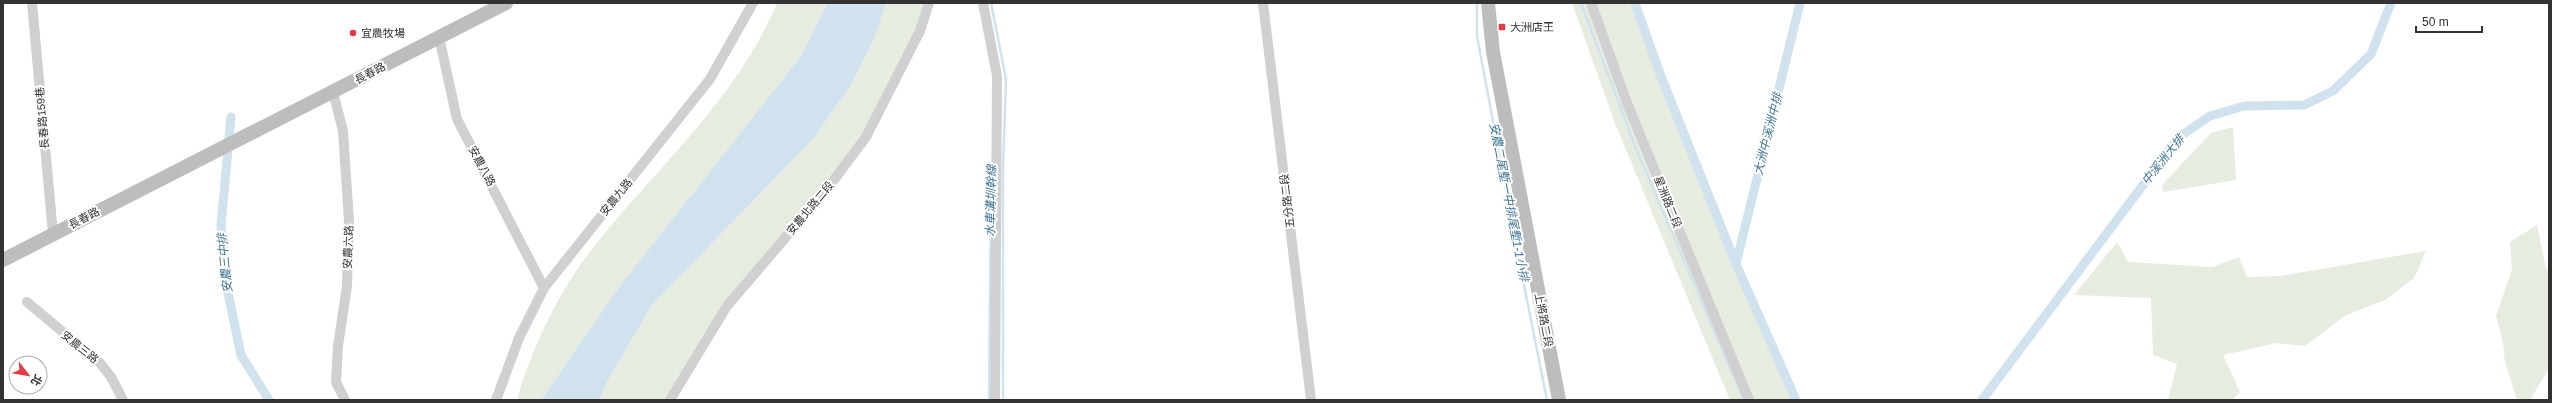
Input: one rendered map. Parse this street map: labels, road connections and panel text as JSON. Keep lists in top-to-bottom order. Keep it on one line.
{"streets":{"street":["長春路","長春路159巷","安農八路","安農九路","五分路二段","星洲路二段","安農北路二段","安農六路","上將路二段","安農三路"]},"crossings":[["長春路","長春路159巷"],["長春路","安農八路"],["長春路","安農六路"],["安農八路","安農九路"]],"water":["大洲中溪洲中排","中溪洲大排","水車溝圳幹線","安農二尾塹一中排尾塹1-1小排","安農三中排"],"places":{"transit":["大洲店王"],"other":["宜農牧場"]},"scale_bar":"50 m","north":"bottom right"}
